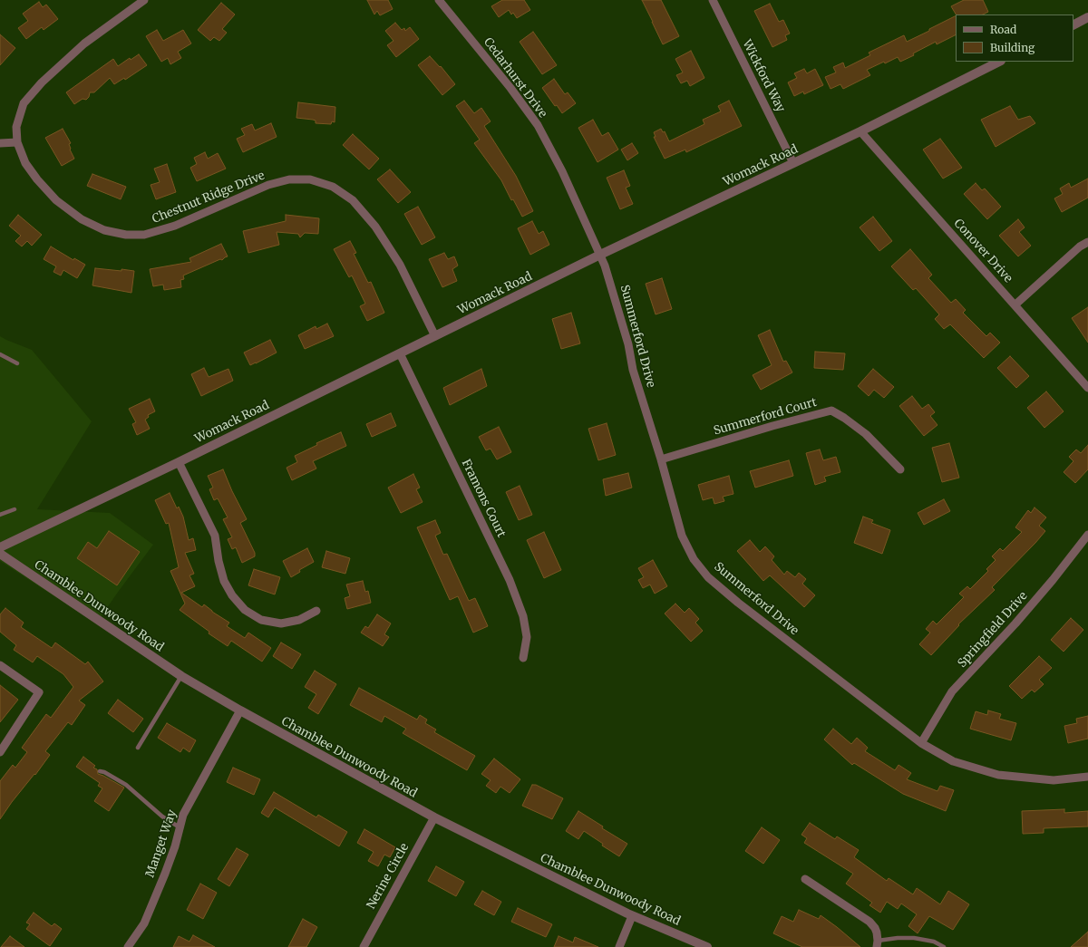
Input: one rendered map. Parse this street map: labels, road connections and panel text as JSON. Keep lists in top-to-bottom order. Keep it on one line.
{"streets":{"street":["Wickford Way","Cedarhurst Drive","Womack Road","Chestnut Ridge Drive","Conover Drive","Summerford Drive","Summerford Court","Framons Court","Chamblee Dunwoody Road","Springfield Drive","Manget Way","Nerine Circle"]},"crossings":[["Wickford Way","Womack Road"],["Cedarhurst Drive","Womack Road"],["Cedarhurst Drive","Summerford Drive"],["Womack Road","Chestnut Ridge Drive"],["Womack Road","Conover Drive"],["Womack Road","Summerford Drive"],["Womack Road","Framons Court"],["Summerford Drive","Summerford Court"],["Summerford Drive","Springfield Drive"],["Chamblee Dunwoody Road","Manget Way"],["Chamblee Dunwoody Road","Nerine Circle"]],"legend":["Road","Building"]}
